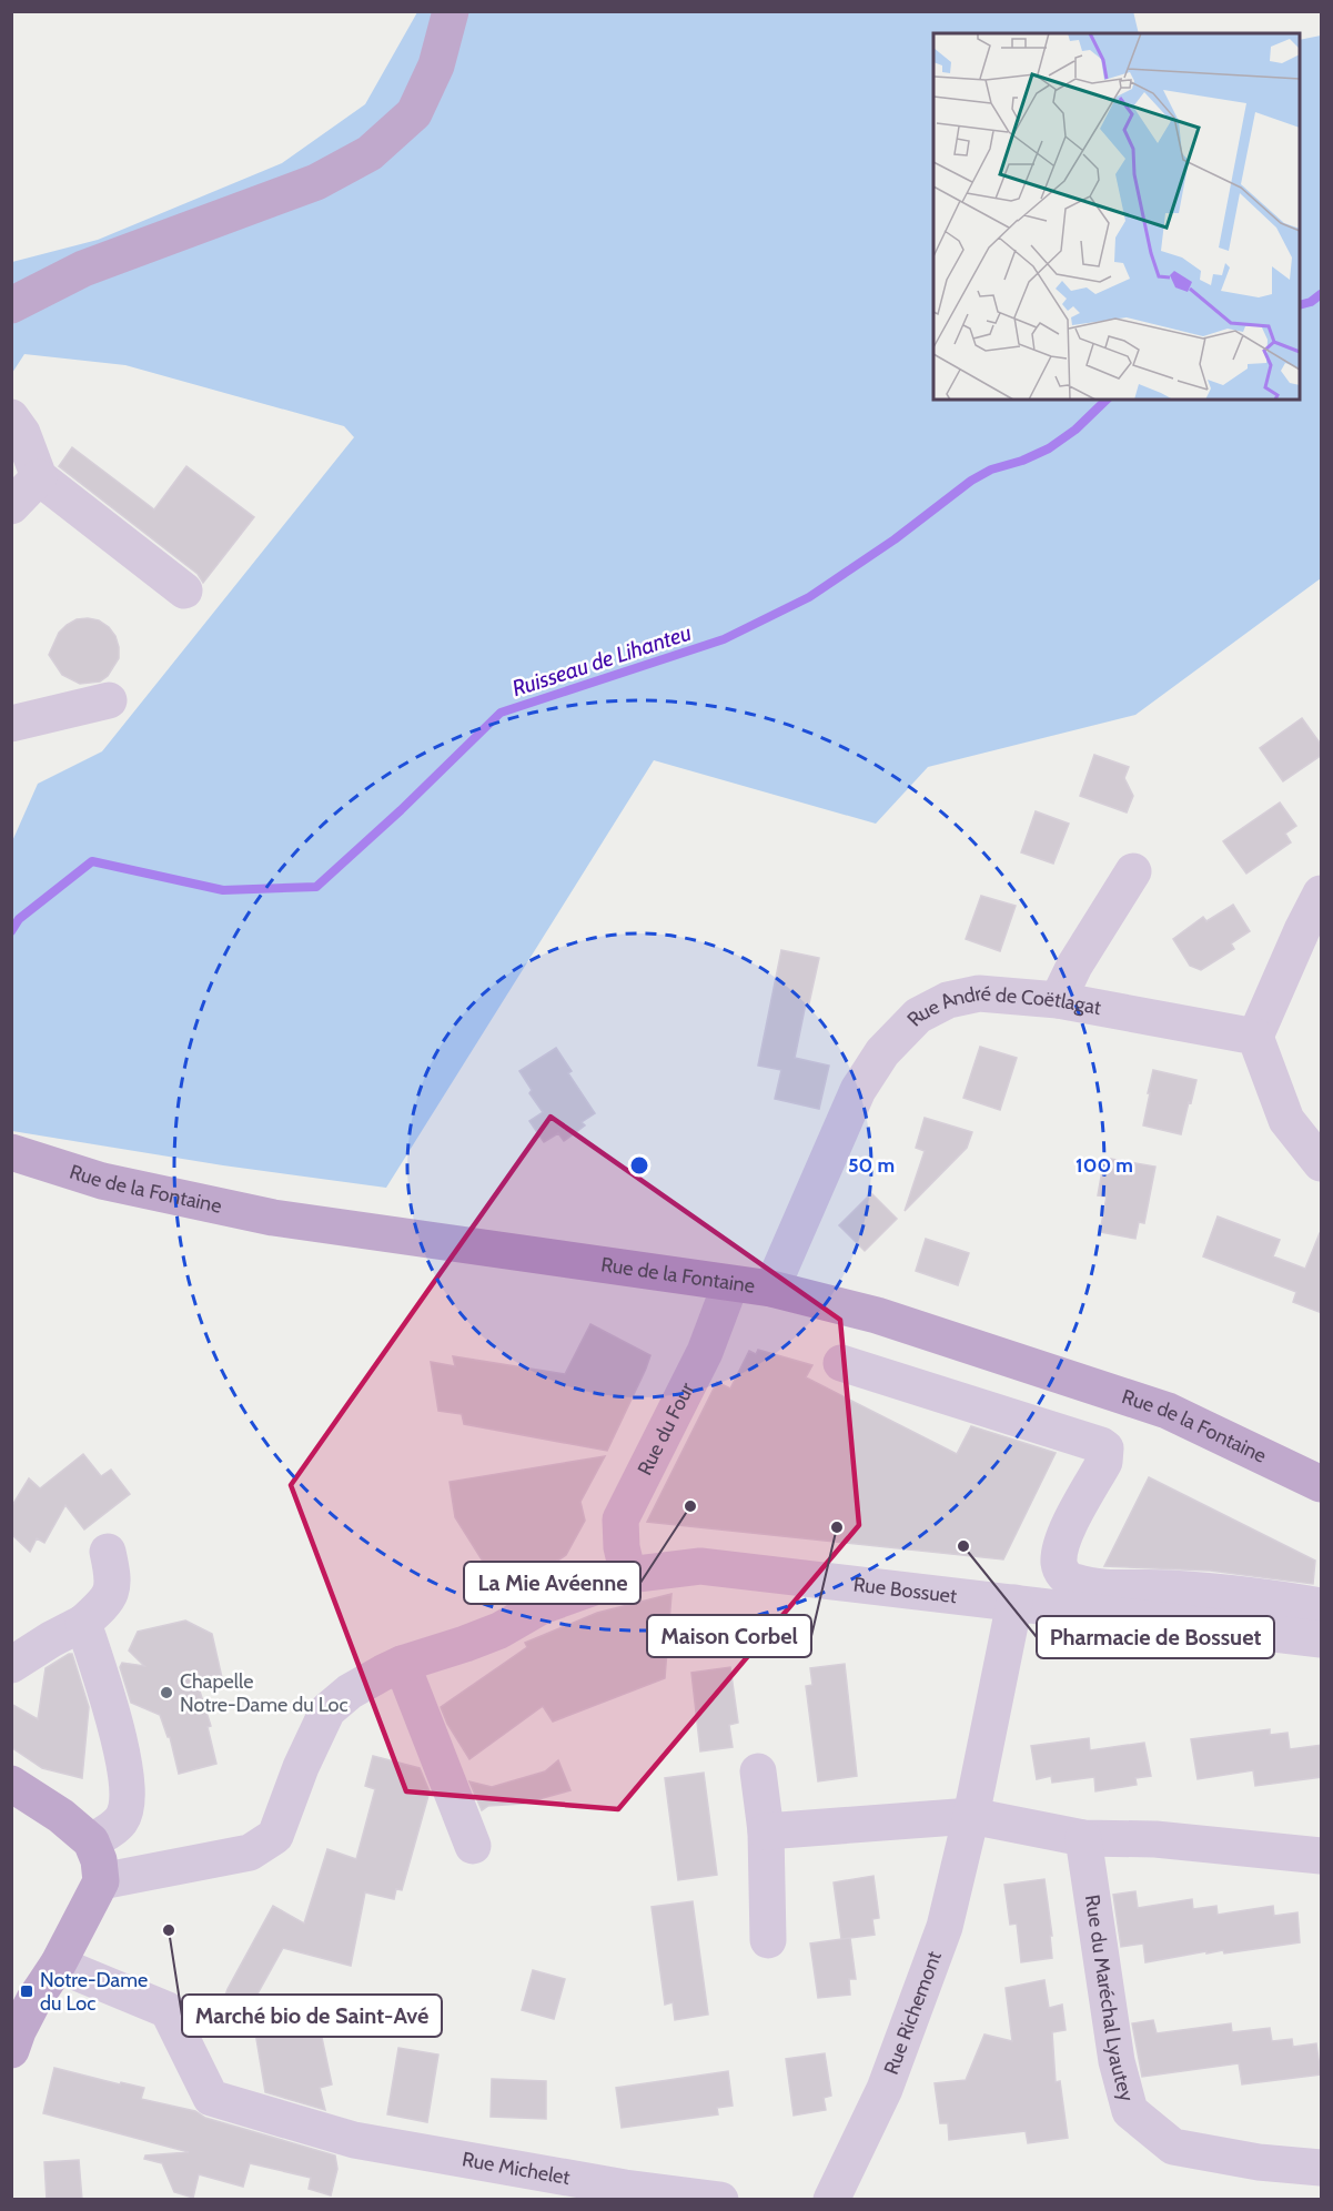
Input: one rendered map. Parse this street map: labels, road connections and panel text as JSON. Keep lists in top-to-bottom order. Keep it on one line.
{"streets":{"main road":["Rue de la Fontaine"],"street":["Rue André de Coëtlagat","Rue du Four","Rue Bossuet","Rue du Maréchal Lyautey","Rue Richemont","Rue Michelet"]},"crossings":[["Rue André de Coëtlagat","Rue de la Fontaine"],["Rue de la Fontaine","Rue du Four"],["Rue du Four","Rue Bossuet"],["Rue Bossuet","Rue Richemont"]],"water":["Ruisseau de Lihanteu"],"places":{"other":["La Mie Avéenne","Maison Corbel","Pharmacie de Bossuet","Chapelle Notre-Dame du Loc","Marché bio de Saint-Avé"],"transit":["Notre-Dame du Loc"]},"rings":["50 m","100 m"]}
